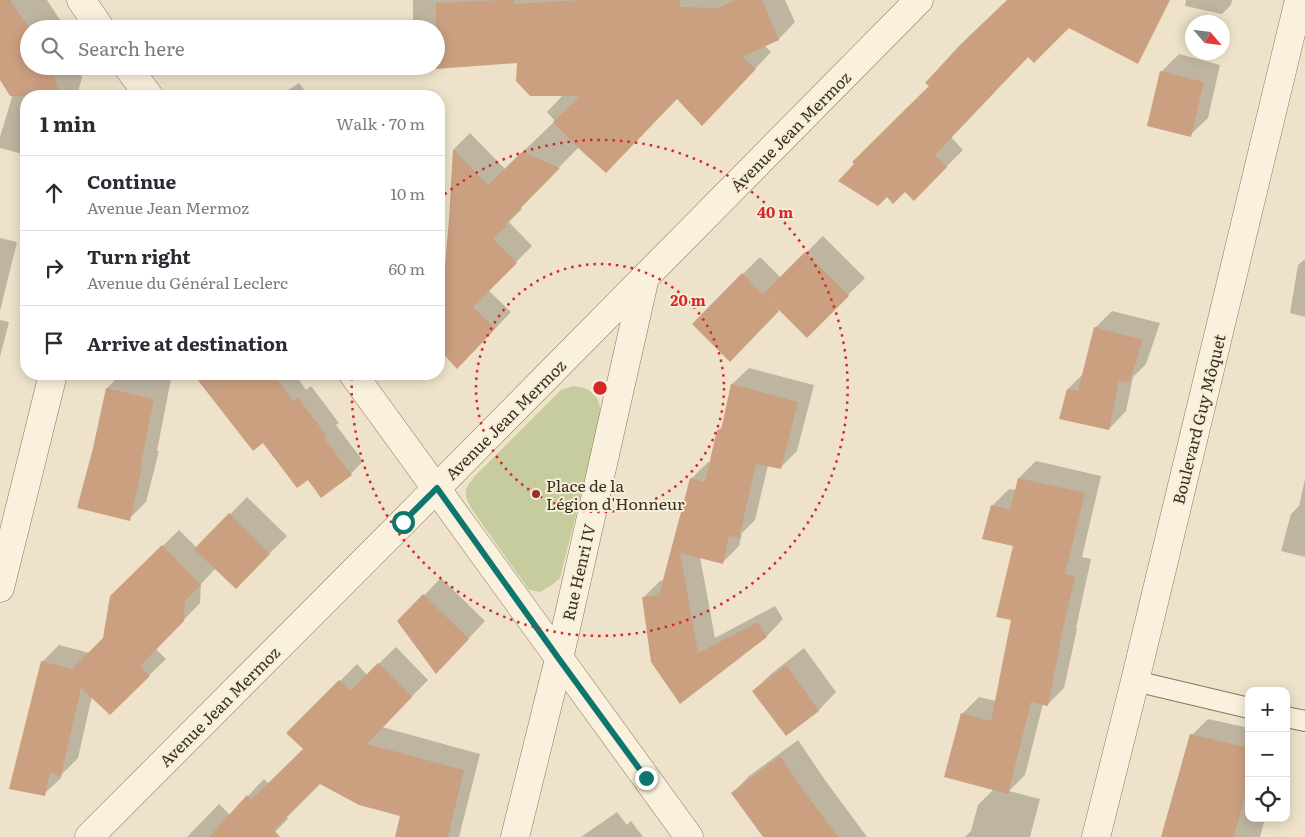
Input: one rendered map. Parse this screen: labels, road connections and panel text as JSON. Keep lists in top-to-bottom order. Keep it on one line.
{"streets":{"street":["Avenue Jean Mermoz","Boulevard Guy Môquet","Rue Henri IV"]},"crossings":[["Avenue Jean Mermoz","Rue Henri IV"]],"places":["Place de la Légion d'Honneur"],"north":"bottom right","page":{"search":"Search here","heading":["1 min","Walk · 70 m"],"list":[["Continue","Avenue Jean Mermoz","10 m"],["Turn right","Avenue du Général Leclerc","60 m"],"Arrive at destination"],"map_buttons":["+","−"]},"rings":["40 m","20 m"]}
